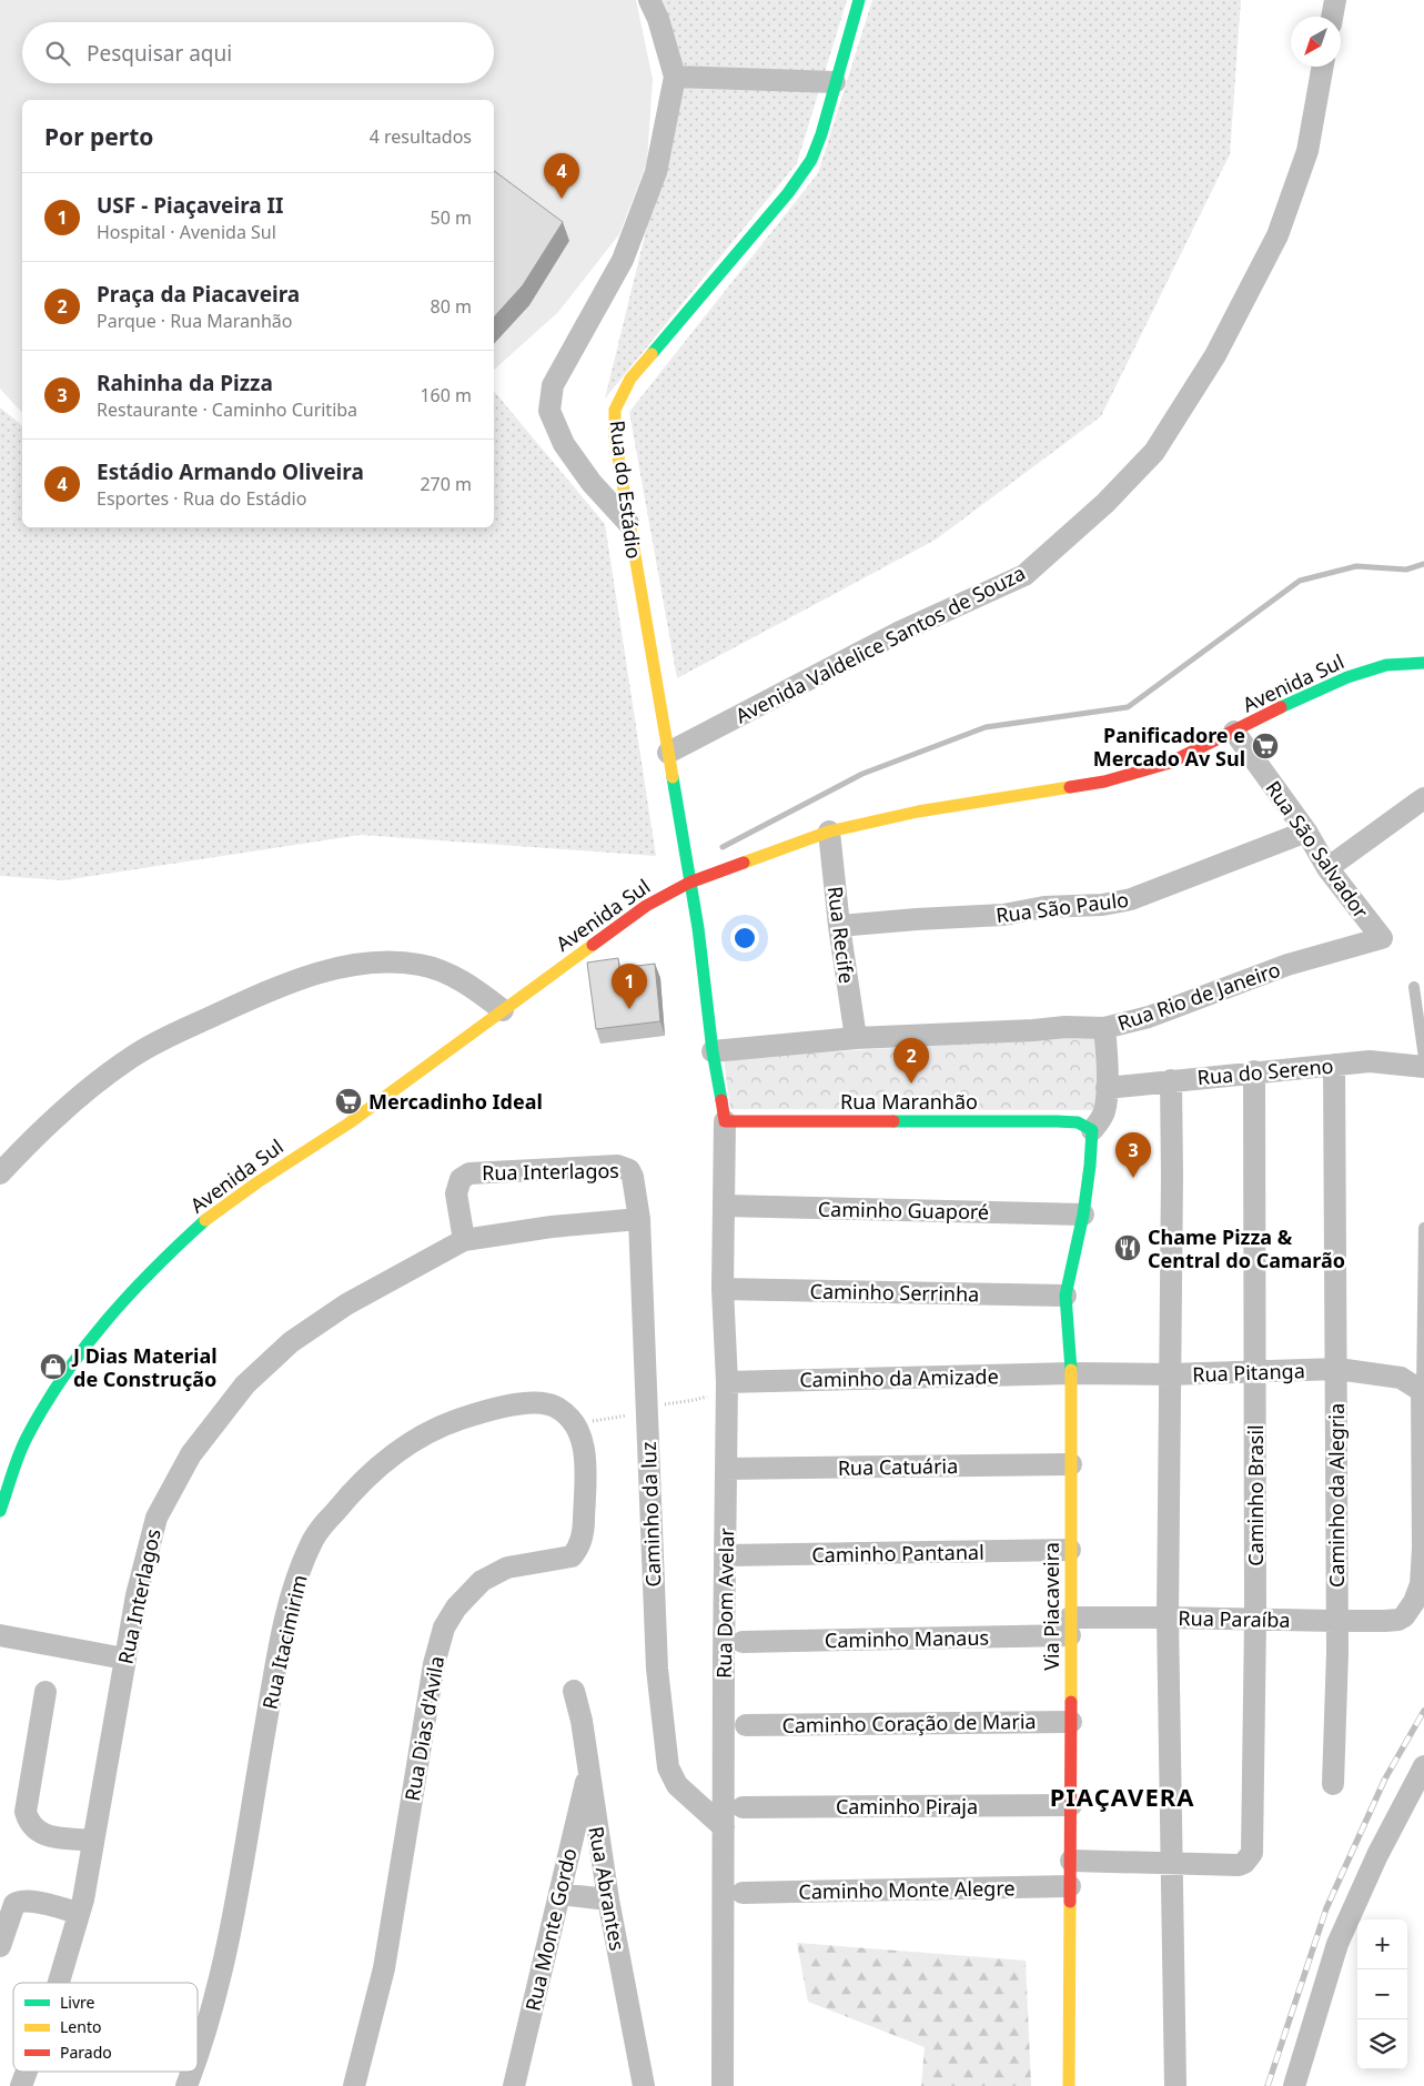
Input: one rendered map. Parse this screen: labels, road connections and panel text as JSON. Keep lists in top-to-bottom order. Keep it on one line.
{"streets":{"street":["Rua do Estádio","Avenida Valdelice Santos de Souza","Avenida Sul","Rua São Salvador","Rua São Paulo","Rua Recife","Rua Rio de Janeiro","Rua do Sereno","Rua Maranhão","Rua Interlagos","Caminho Guaporé","Caminho Serrinha","Rua Pitanga","Caminho da Amizade","Rua Catuária","Caminho Brasil","Caminho da Alegria","Caminho da luz","Caminho Pantanal","Rua Dom Avelar","Via Piacaveira","Rua Paraíba","Caminho Manaus","Rua Itacimirim","Caminho Coração de Maria","Rua Dias d'Avila","Caminho Piraja","Rua Abrantes","Caminho Monte Alegre","Rua Monte Gordo"]},"crossings":[["Rua do Estádio","Avenida Valdelice Santos de Souza"],["Rua do Estádio","Avenida Sul"],["Rua do Estádio","Rua Rio de Janeiro"],["Rua do Estádio","Rua Maranhão"],["Rua do Estádio","Rua Dom Avelar"],["Avenida Sul","Rua São Salvador"],["Avenida Sul","Rua Recife"],["Rua São Salvador","Rua São Paulo"],["Rua São Salvador","Rua Rio de Janeiro"],["Rua São Paulo","Rua Recife"],["Rua Recife","Rua Rio de Janeiro"],["Rua do Sereno","Caminho Brasil"],["Rua do Sereno","Caminho da Alegria"],["Rua Maranhão","Rua Dom Avelar"],["Rua Maranhão","Via Piacaveira"],["Rua Interlagos","Caminho da luz"],["Caminho Guaporé","Rua Dom Avelar"],["Caminho Guaporé","Via Piacaveira"],["Caminho Serrinha","Rua Dom Avelar"],["Caminho Serrinha","Via Piacaveira"],["Rua Pitanga","Caminho da Amizade"],["Rua Pitanga","Caminho Brasil"],["Rua Pitanga","Caminho da Alegria"],["Rua Pitanga","Via Piacaveira"],["Rua Pitanga","Rua Paraíba"],["Caminho da Amizade","Rua Dom Avelar"],["Caminho da Amizade","Via Piacaveira"],["Rua Catuária","Rua Dom Avelar"],["Rua Catuária","Via Piacaveira"],["Caminho Brasil","Rua Paraíba"],["Caminho da Alegria","Rua Paraíba"],["Caminho da luz","Rua Dom Avelar"],["Caminho Pantanal","Rua Dom Avelar"],["Caminho Pantanal","Via Piacaveira"],["Via Piacaveira","Rua Paraíba"],["Via Piacaveira","Caminho Manaus"],["Via Piacaveira","Caminho Coração de Maria"],["Via Piacaveira","Caminho Piraja"],["Via Piacaveira","Caminho Monte Alegre"],["Rua Paraíba","Caminho Manaus"],["Rua Itacimirim","Rua Dias d'Avila"],["Rua Abrantes","Rua Monte Gordo"]],"districts":["PIAÇAVERA"],"places":{"supermarket":["Panificadore e Mercado Av Sul","Mercadinho Ideal"],"restaurant":["Chame Pizza & Central do Camarão"],"shop":["J Dias Material de Construção"]},"legend":["Livre","Lento","Parado"],"north":"bottom left","page":{"search":"Pesquisar aqui","heading":["Por perto","4 resultados"],"pins":["4","1","2","3"],"list":[{"mark":"1","name":"USF - Piaçaveira II","note":"Hospital · Avenida Sul","value":"50 m"},{"mark":"2","name":"Praça da Piacaveira","note":"Parque · Rua Maranhão","value":"80 m"},{"mark":"3","name":"Rahinha da Pizza","note":"Restaurante · Caminho Curitiba","value":"160 m"},{"mark":"4","name":"Estádio Armando Oliveira","note":"Esportes · Rua do Estádio","value":"270 m"}],"map_buttons":["+","−"]}}
